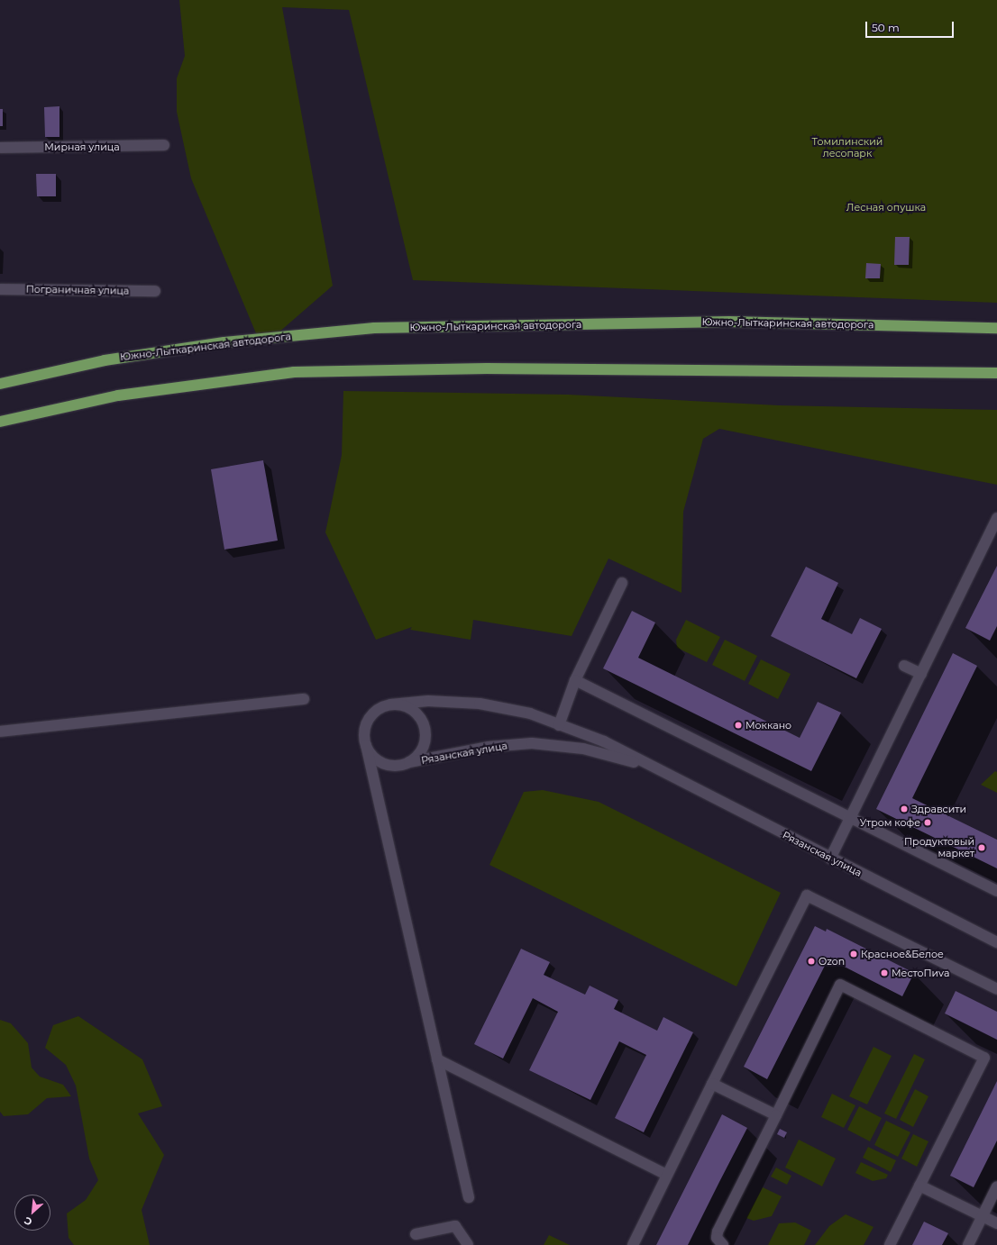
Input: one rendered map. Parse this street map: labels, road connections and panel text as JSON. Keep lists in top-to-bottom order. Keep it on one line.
{"streets":{"main road":["Южно-Лыткаринская автодорога"],"street":["Мирная улица","Пограничная улица","Рязанская улица"]},"parks":["Томилинский лесопарк","Лесная опушка"],"places":["Моккано","Здравсити","Утром кофе","Продуктовый маркет","Красное&Белое","Ozon","МестоПиvа"],"scale_bar":"50 m","north":"bottom left"}
